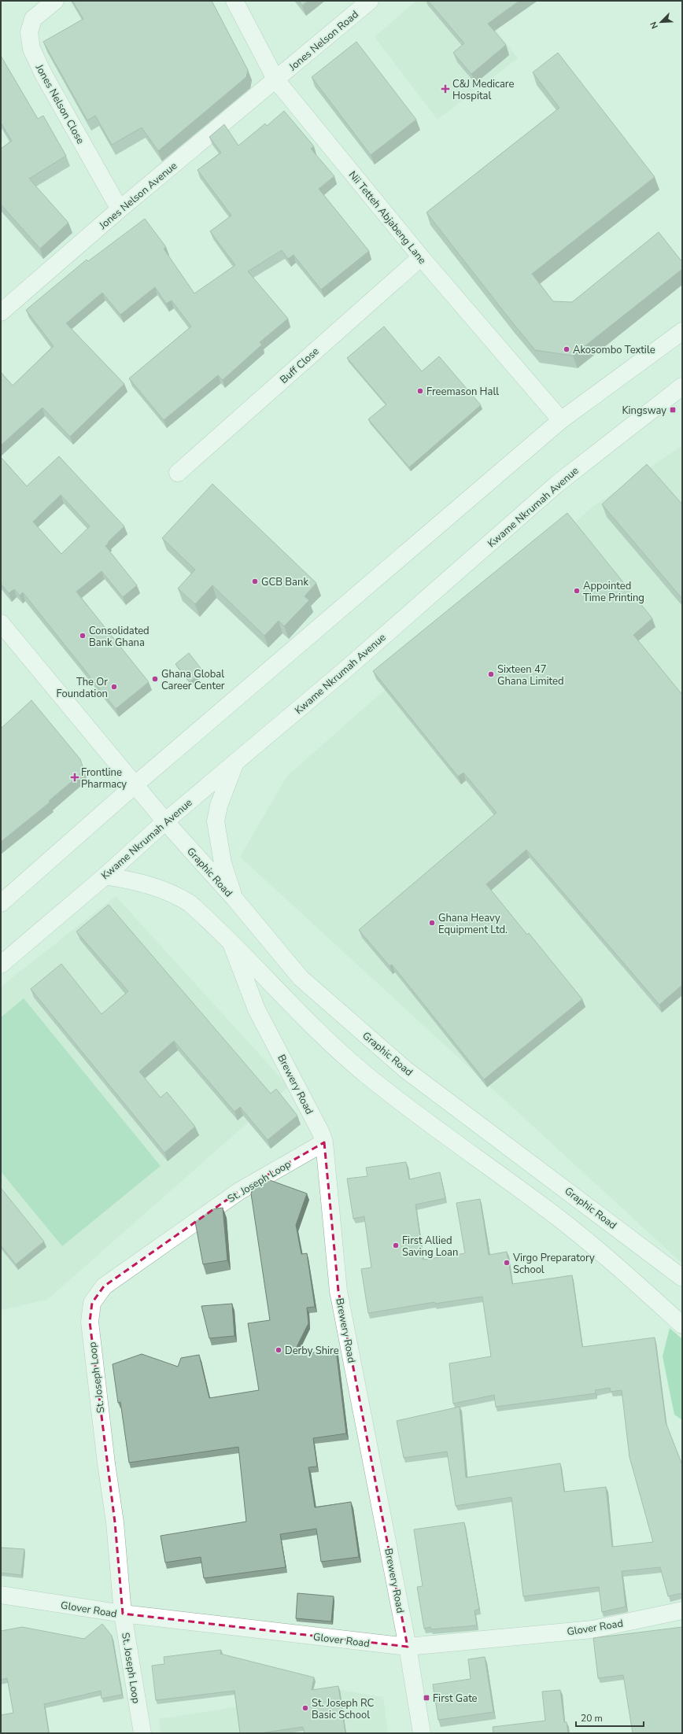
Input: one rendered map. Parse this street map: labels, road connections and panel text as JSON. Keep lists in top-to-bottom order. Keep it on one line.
{"streets":{"street":["Jones Nelson Road","Jones Nelson Close","Jones Nelson Avenue","Nii Tetteh Abjabeng Lane","Buff Close","Kwame Nkrumah Avenue","Graphic Road","Brewery Road","St. Joseph Loop","Glover Road"]},"crossings":[["Jones Nelson Road","Jones Nelson Avenue"],["Jones Nelson Road","Nii Tetteh Abjabeng Lane"],["Jones Nelson Close","Jones Nelson Avenue"],["Jones Nelson Avenue","Nii Tetteh Abjabeng Lane"],["Nii Tetteh Abjabeng Lane","Buff Close"],["Kwame Nkrumah Avenue","Graphic Road"],["Brewery Road","St. Joseph Loop"],["Brewery Road","Glover Road"],["St. Joseph Loop","Glover Road"]],"places":{"health":["C&J Medicare Hospital","Frontline Pharmacy"],"other":["Akosombo Textile","Freemason Hall","GCB Bank","Appointed Time Printing","Consolidated Bank Ghana","Sixteen 47 Ghana Limited","Ghana Global Career Center","The Or Foundation","Ghana Heavy Equipment Ltd.","First Allied Saving Loan","Virgo Preparatory School","Derby Shire","St. Joseph RC Basic School"],"transit":["Kingsway","First Gate"]},"scale_bar":"20 m","north":"bottom left"}
